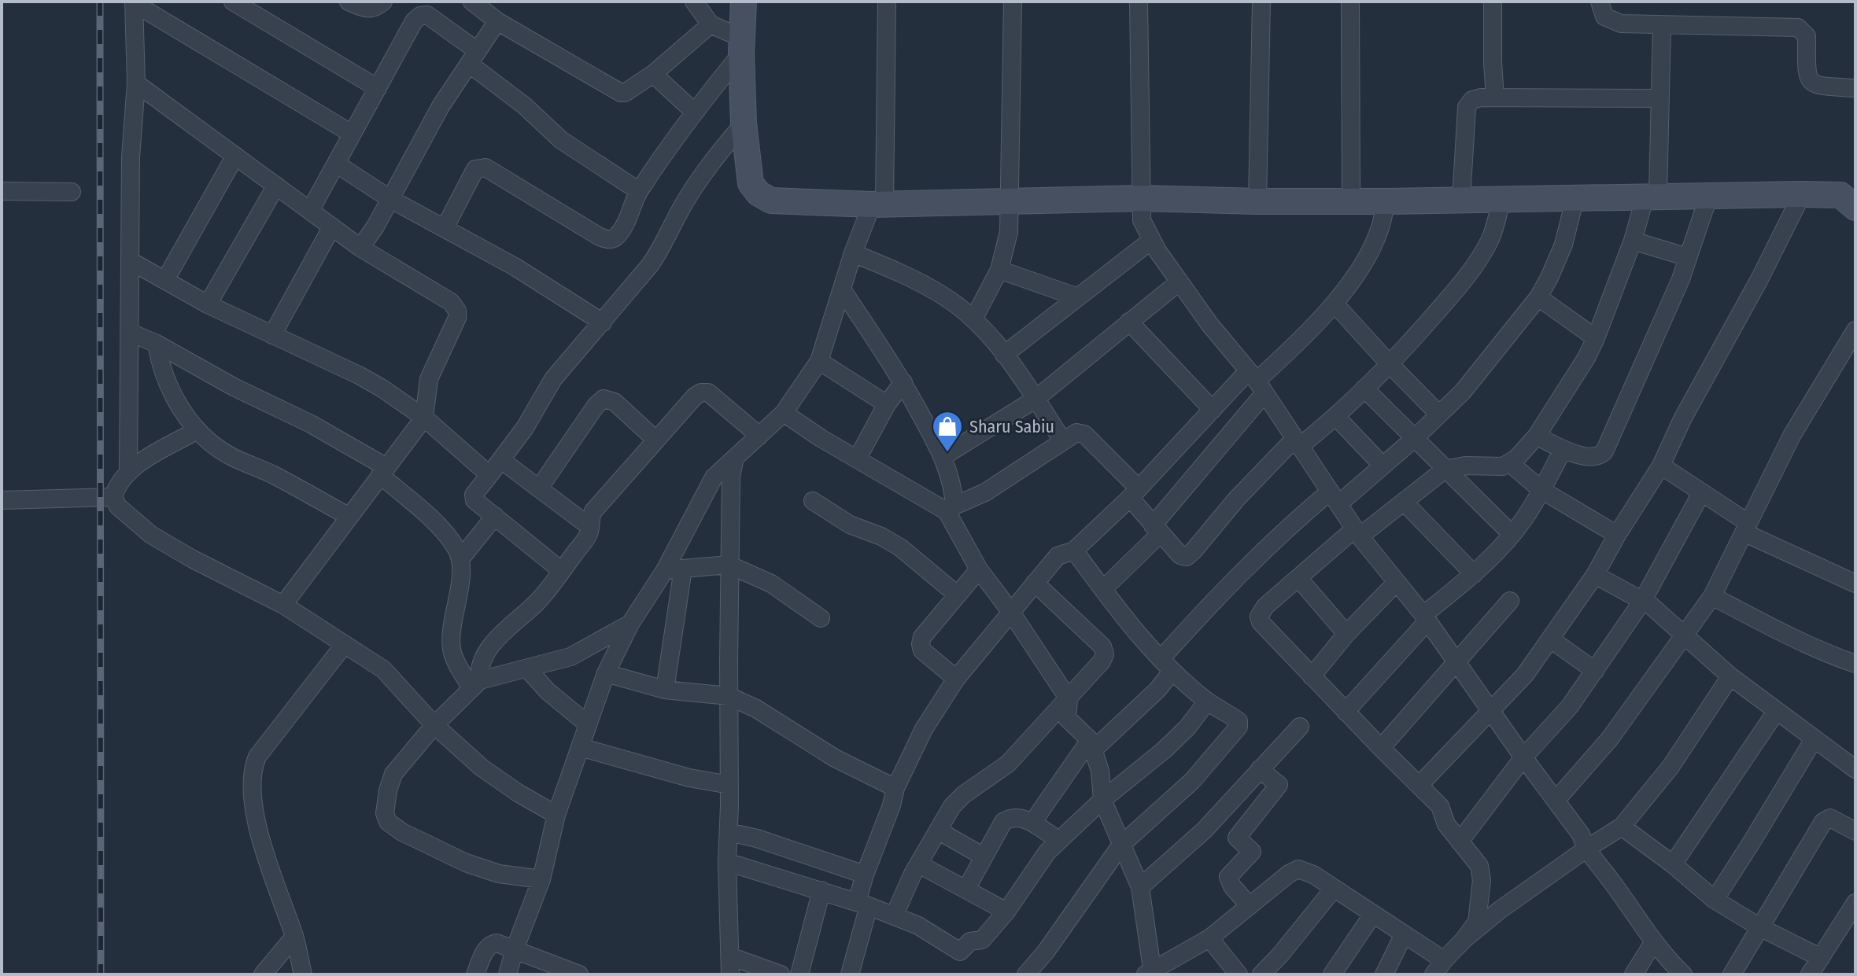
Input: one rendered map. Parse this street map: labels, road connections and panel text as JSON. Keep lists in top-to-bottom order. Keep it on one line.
{"places":{"shop":["Sharu Sabiu"]}}
